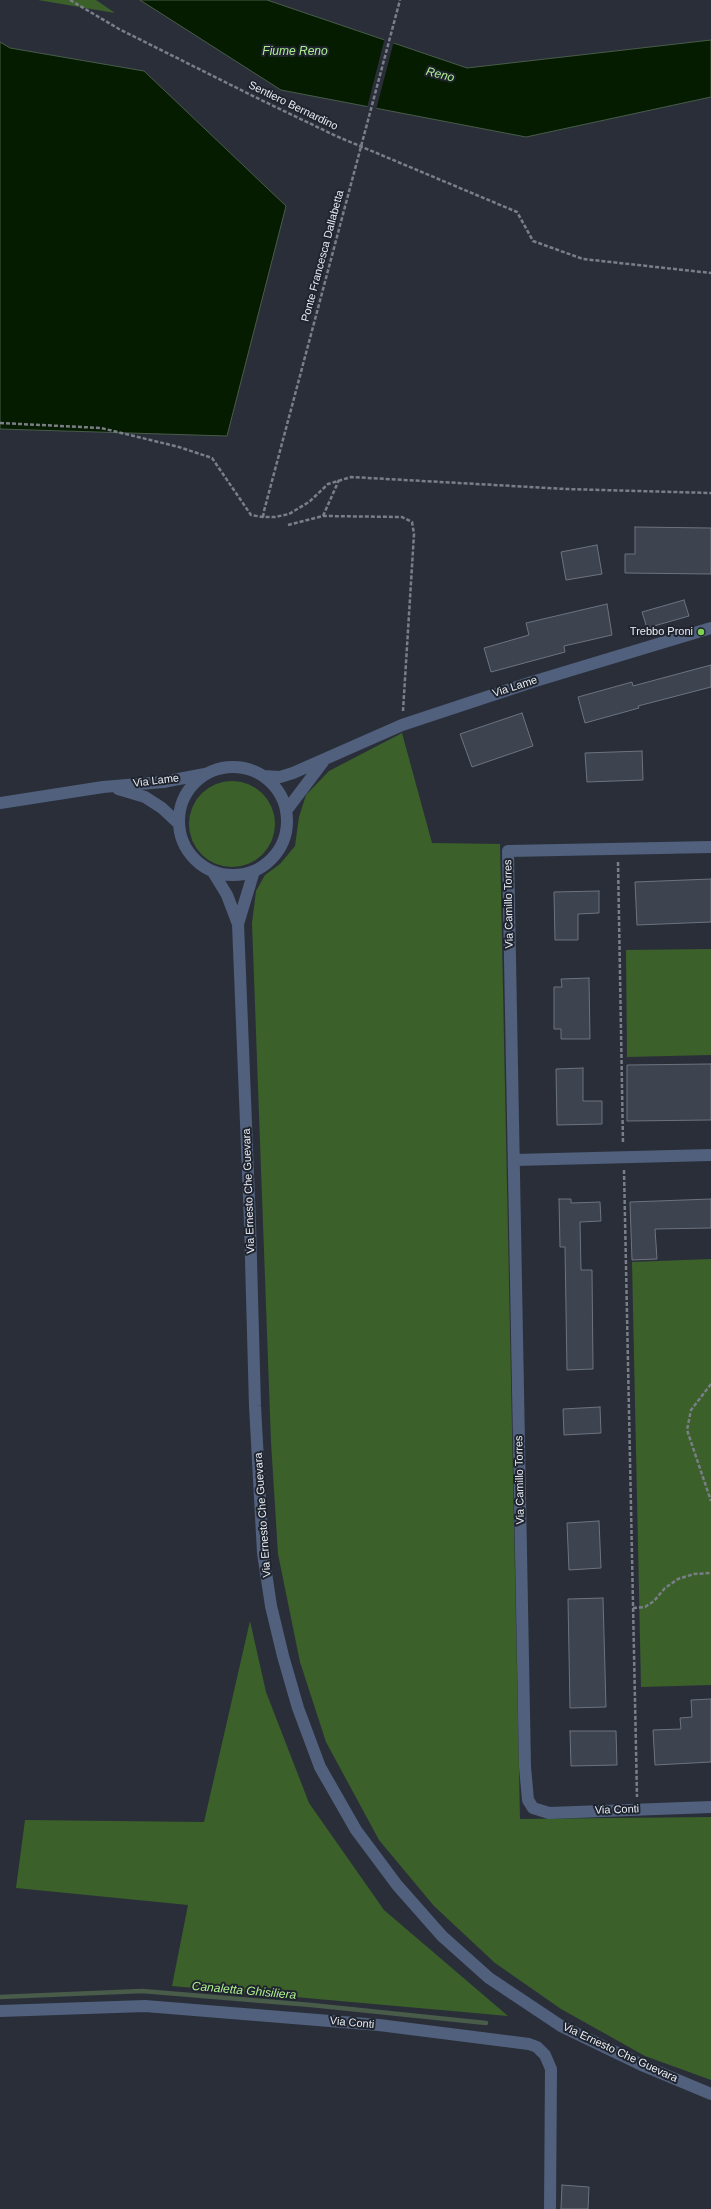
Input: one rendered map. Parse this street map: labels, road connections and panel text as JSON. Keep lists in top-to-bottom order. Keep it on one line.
{"streets":{"street":["Via Lame","Via Camillo Torres","Via Ernesto Che Guevara","Via Conti"],"path":["Sentiero Bernardino","Ponte Francesca Dallabetta"]},"crossings":[["Via Lame","Via Ernesto Che Guevara"],["Via Camillo Torres","Via Conti"]],"water":["Fiume Reno","Reno","Canaletta Ghisiliera"],"places":["Trebbo Proni"]}
